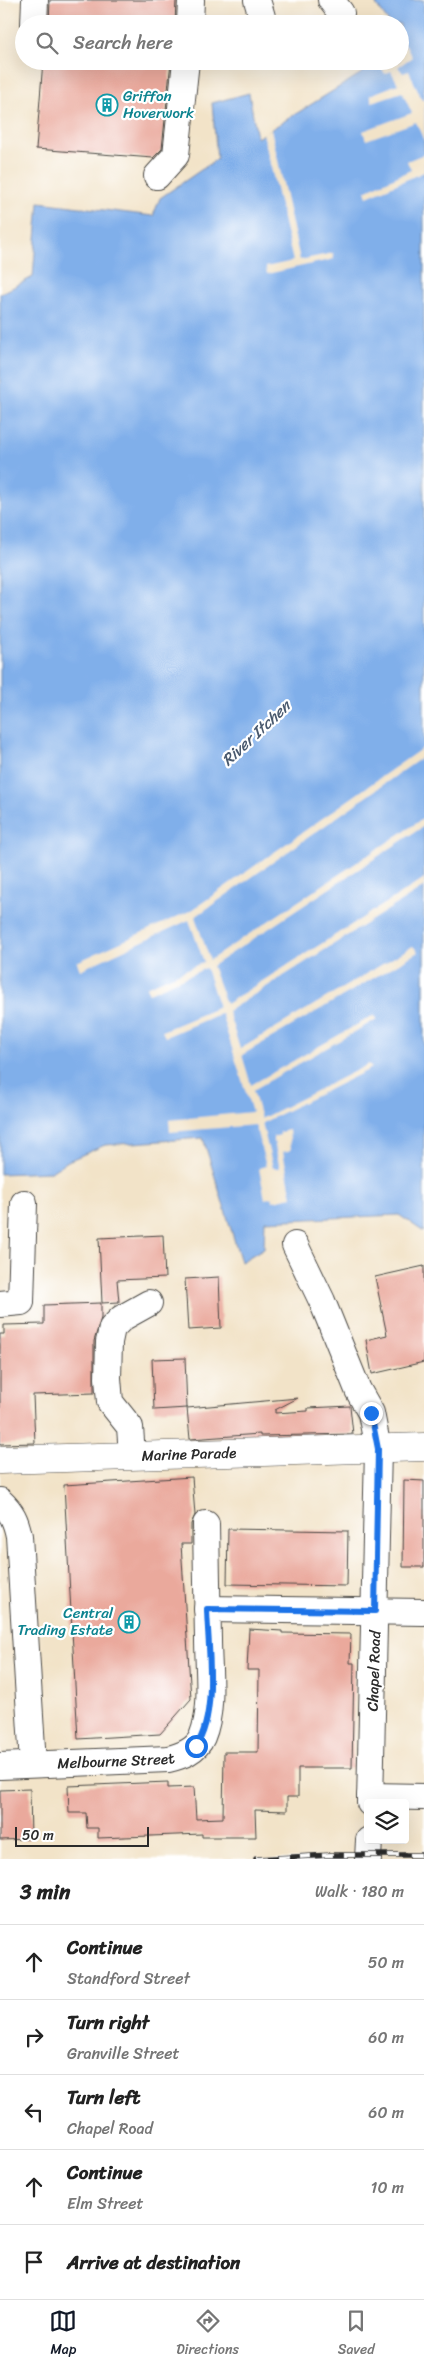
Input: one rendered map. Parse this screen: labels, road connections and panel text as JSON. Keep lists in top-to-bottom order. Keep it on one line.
{"streets":{"main road":["Marine Parade"],"street":["Chapel Road","Melbourne Street"]},"crossings":[["Marine Parade","Chapel Road"]],"water":["River Itchen"],"places":{"building":["Griffon Hoverwork","Central Trading Estate"]},"scale_bar":"50 m","page":{"search":"Search here","scale":"50 m","heading":["3 min","Walk · 180 m"],"list":[["Continue","Standford Street","50 m"],["Turn right","Granville Street","60 m"],["Turn left","Chapel Road","60 m"],["Continue","Elm Street","10 m"],"Arrive at destination"],"nav":["Map","Directions","Saved"]}}
